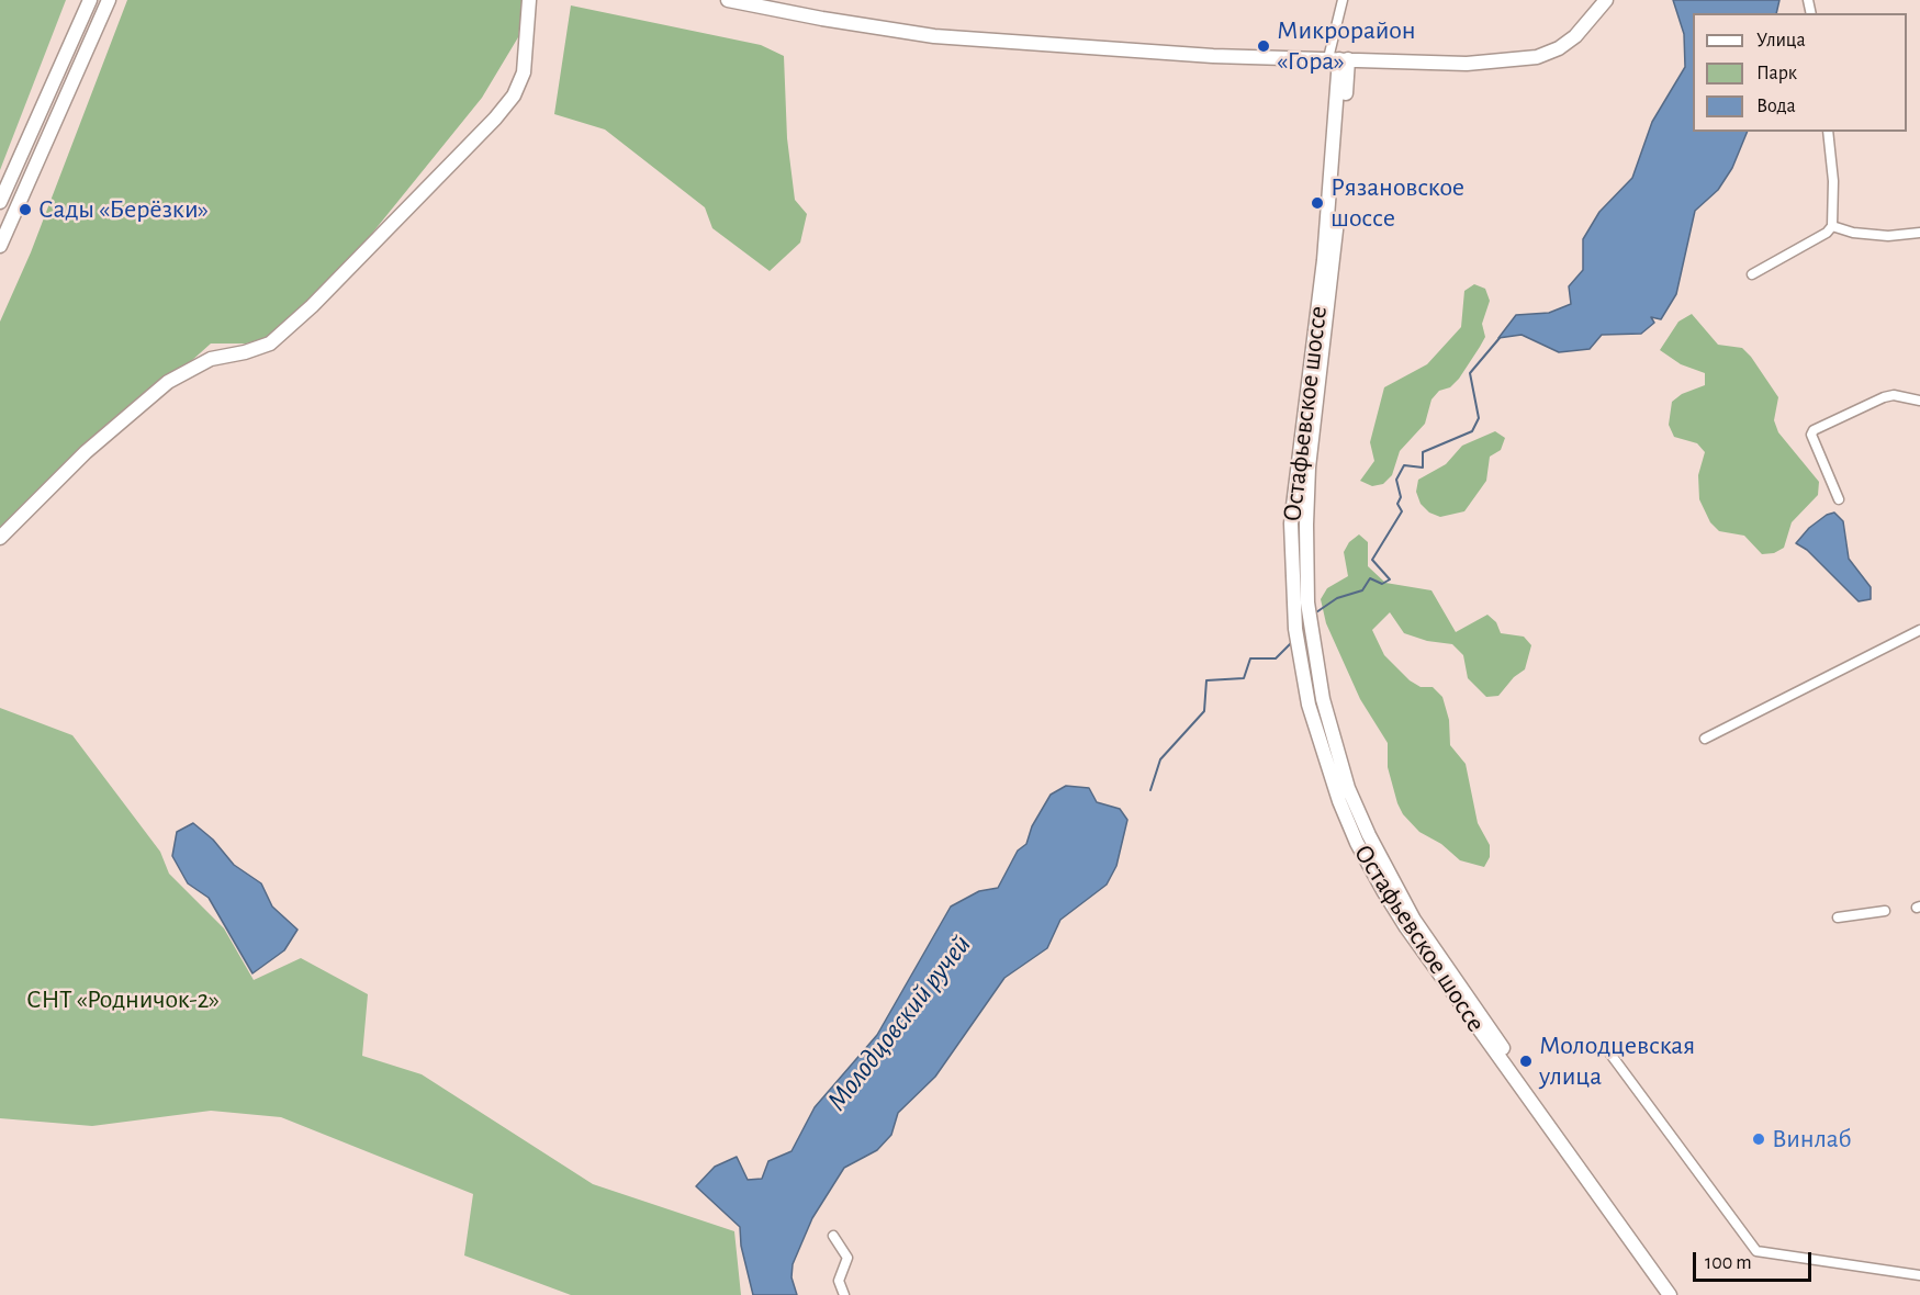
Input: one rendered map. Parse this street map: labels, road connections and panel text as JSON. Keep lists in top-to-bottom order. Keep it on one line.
{"streets":{"main road":["Остафьевское шоссе"]},"water":["Молодцовский ручей"],"parks":["СНТ «Родничок-2»"],"places":["Микрорайон «Гора»","Рязановское шоссе","Сады «Берёзки»","Молодцевская улица","Винлаб"],"legend":["Улица","Парк","Вода"],"scale_bar":"100 m"}
